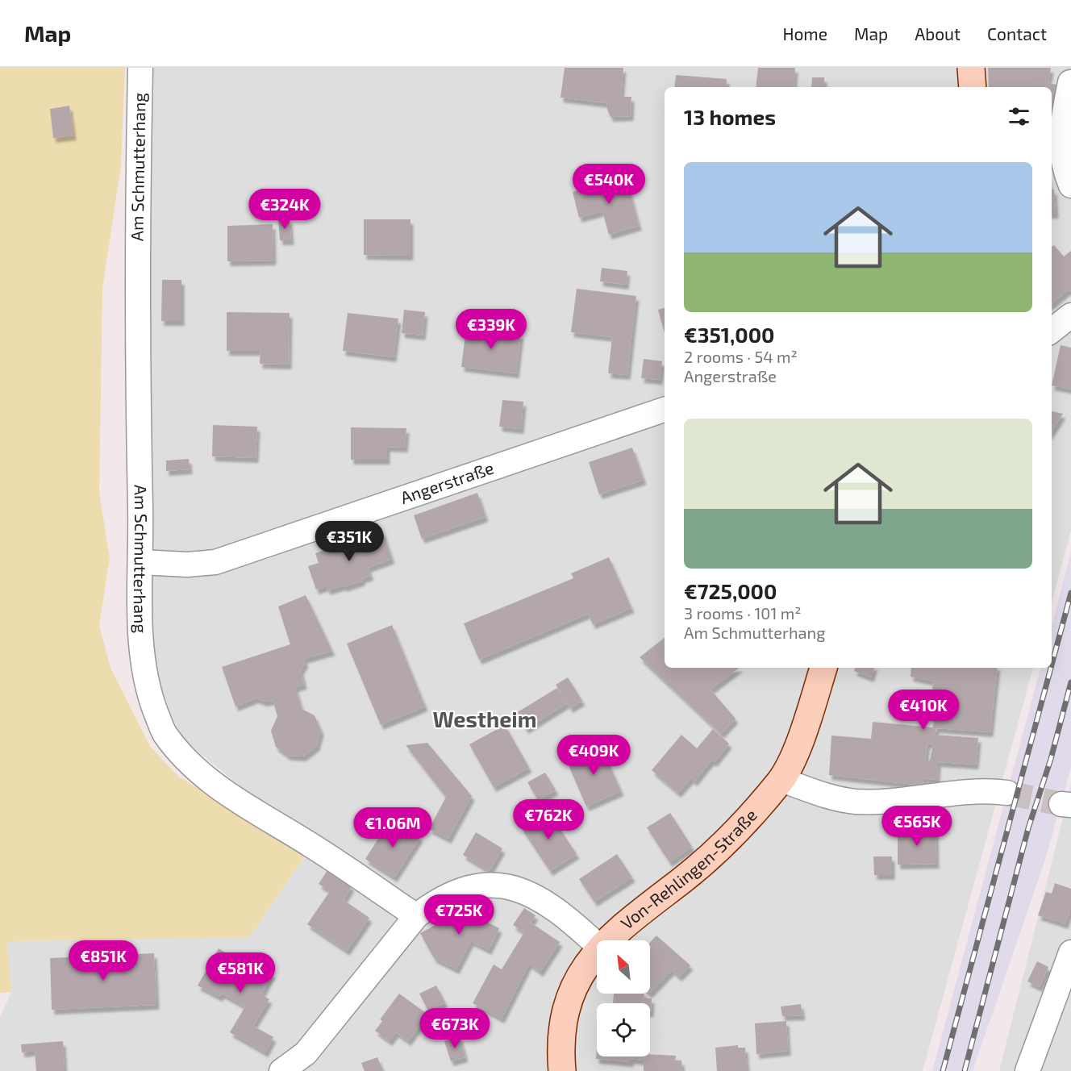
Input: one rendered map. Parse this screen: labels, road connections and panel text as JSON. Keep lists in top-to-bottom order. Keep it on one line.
{"streets":{"street":["Am Schmutterhang","Angerstraße","Von-Rehlingen-Straße"]},"crossings":[["Am Schmutterhang","Angerstraße"]],"districts":["Westheim"],"north":"top left","page":{"header":"Map","nav":["Home","Map","About","Contact"],"heading":"13 homes","list":[{"name":"€351,000","note":"2 rooms · 54 m² · Angerstraße"},{"name":"€725,000","note":"3 rooms · 101 m² · Am Schmutterhang"}],"price":["€540K","€324K","€339K","€351K","€410K","€409K","€762K","€565K","€1.06M","€725K","€851K","€581K","€673K"]}}
